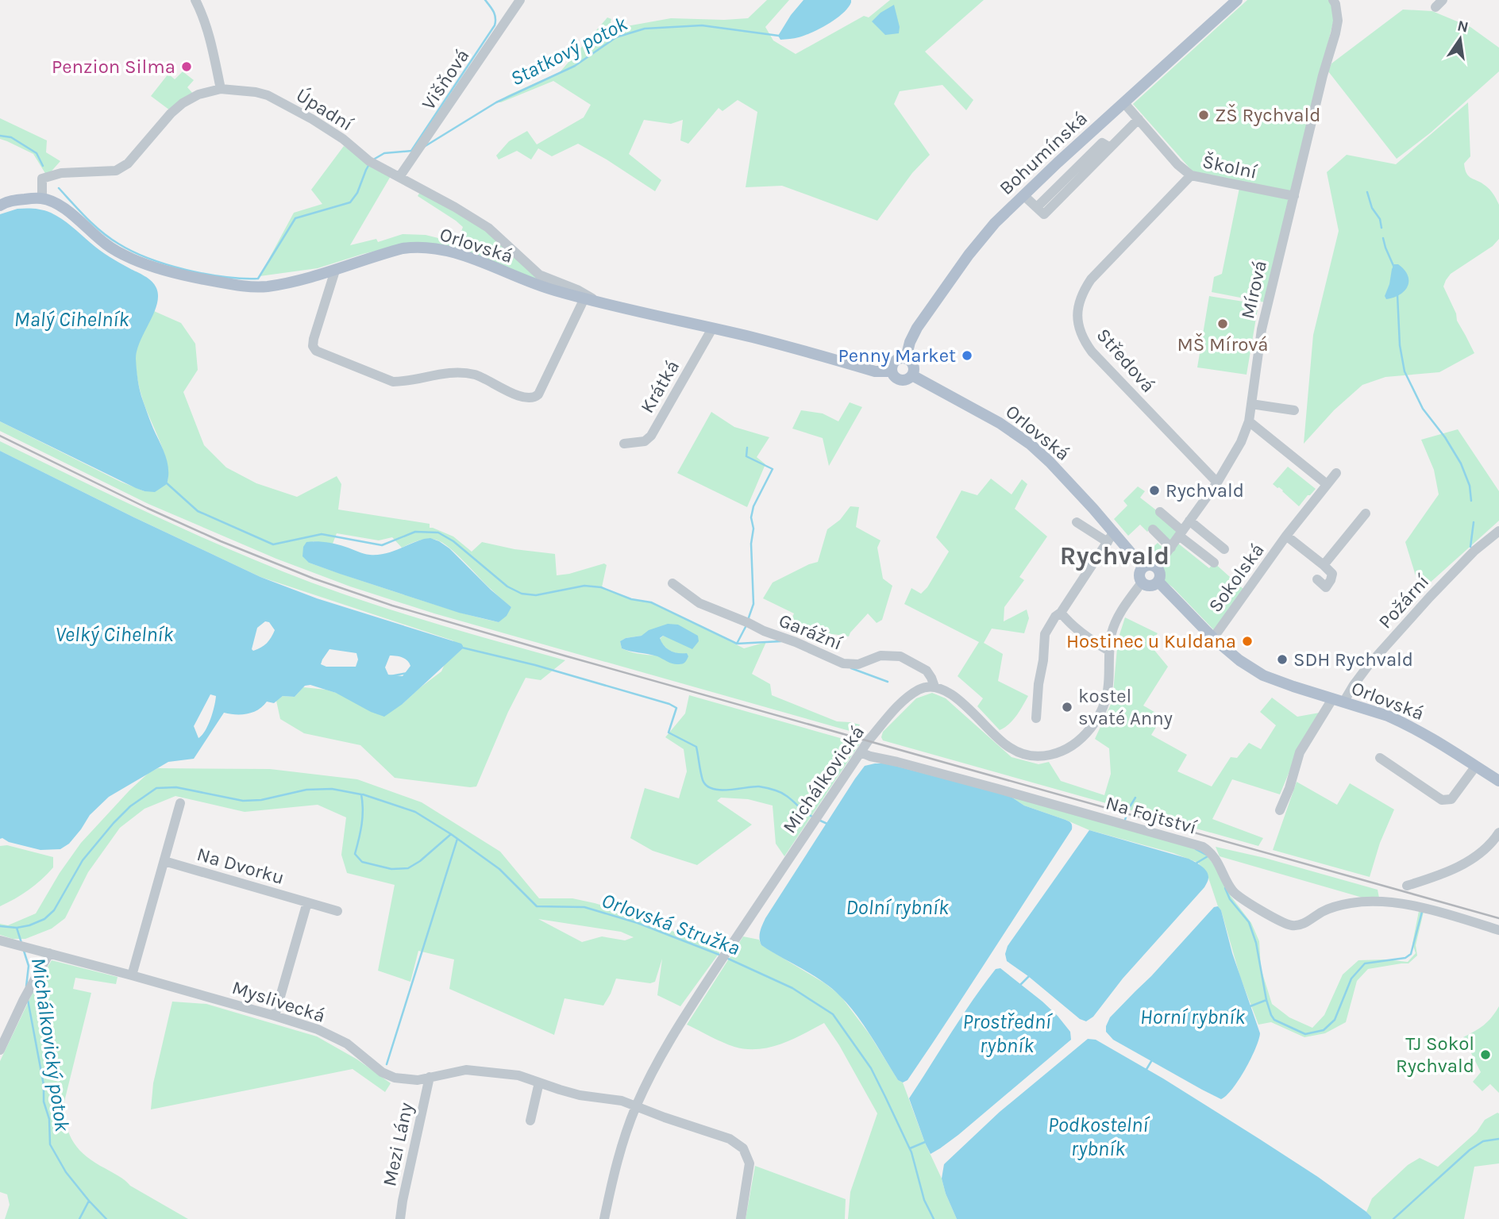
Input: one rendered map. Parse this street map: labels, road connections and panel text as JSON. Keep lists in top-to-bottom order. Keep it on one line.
{"streets":{"main road":["Bohumínská","Orlovská"],"street":["Višňová","Úpadní","Školní","Mírová","Středová","Krátká","Sokolská","Požární","Garážní","Michálkovická","Na Fojtství","Na Dvorku","Myslivecká","Mezi Lány"]},"crossings":[["Višňová","Úpadní"],["Úpadní","Orlovská"],["Bohumínská","Školní"],["Bohumínská","Orlovská"],["Školní","Mírová"],["Školní","Středová"],["Orlovská","Mírová"],["Orlovská","Krátká"],["Orlovská","Sokolská"],["Orlovská","Požární"],["Mírová","Středová"],["Garážní","Michálkovická"],["Michálkovická","Na Fojtství"],["Michálkovická","Myslivecká"],["Myslivecká","Mezi Lány"]],"districts":["Rychvald"],"water":["Statkový potok","Malý Cihelník","Velký Cihelník","Dolní rybník","Orlovská Stružka","Horní rybník","Prostřední rybník","Michálkovický potok","Podkostelní rybník"],"places":["Penzion Silma","ZŠ Rychvald","MŠ Mírová","Penny Market","Rychvald","Hostinec u Kuldana","SDH Rychvald","kostel svaté Anny","TJ Sokol Rychvald"],"north":"top"}
